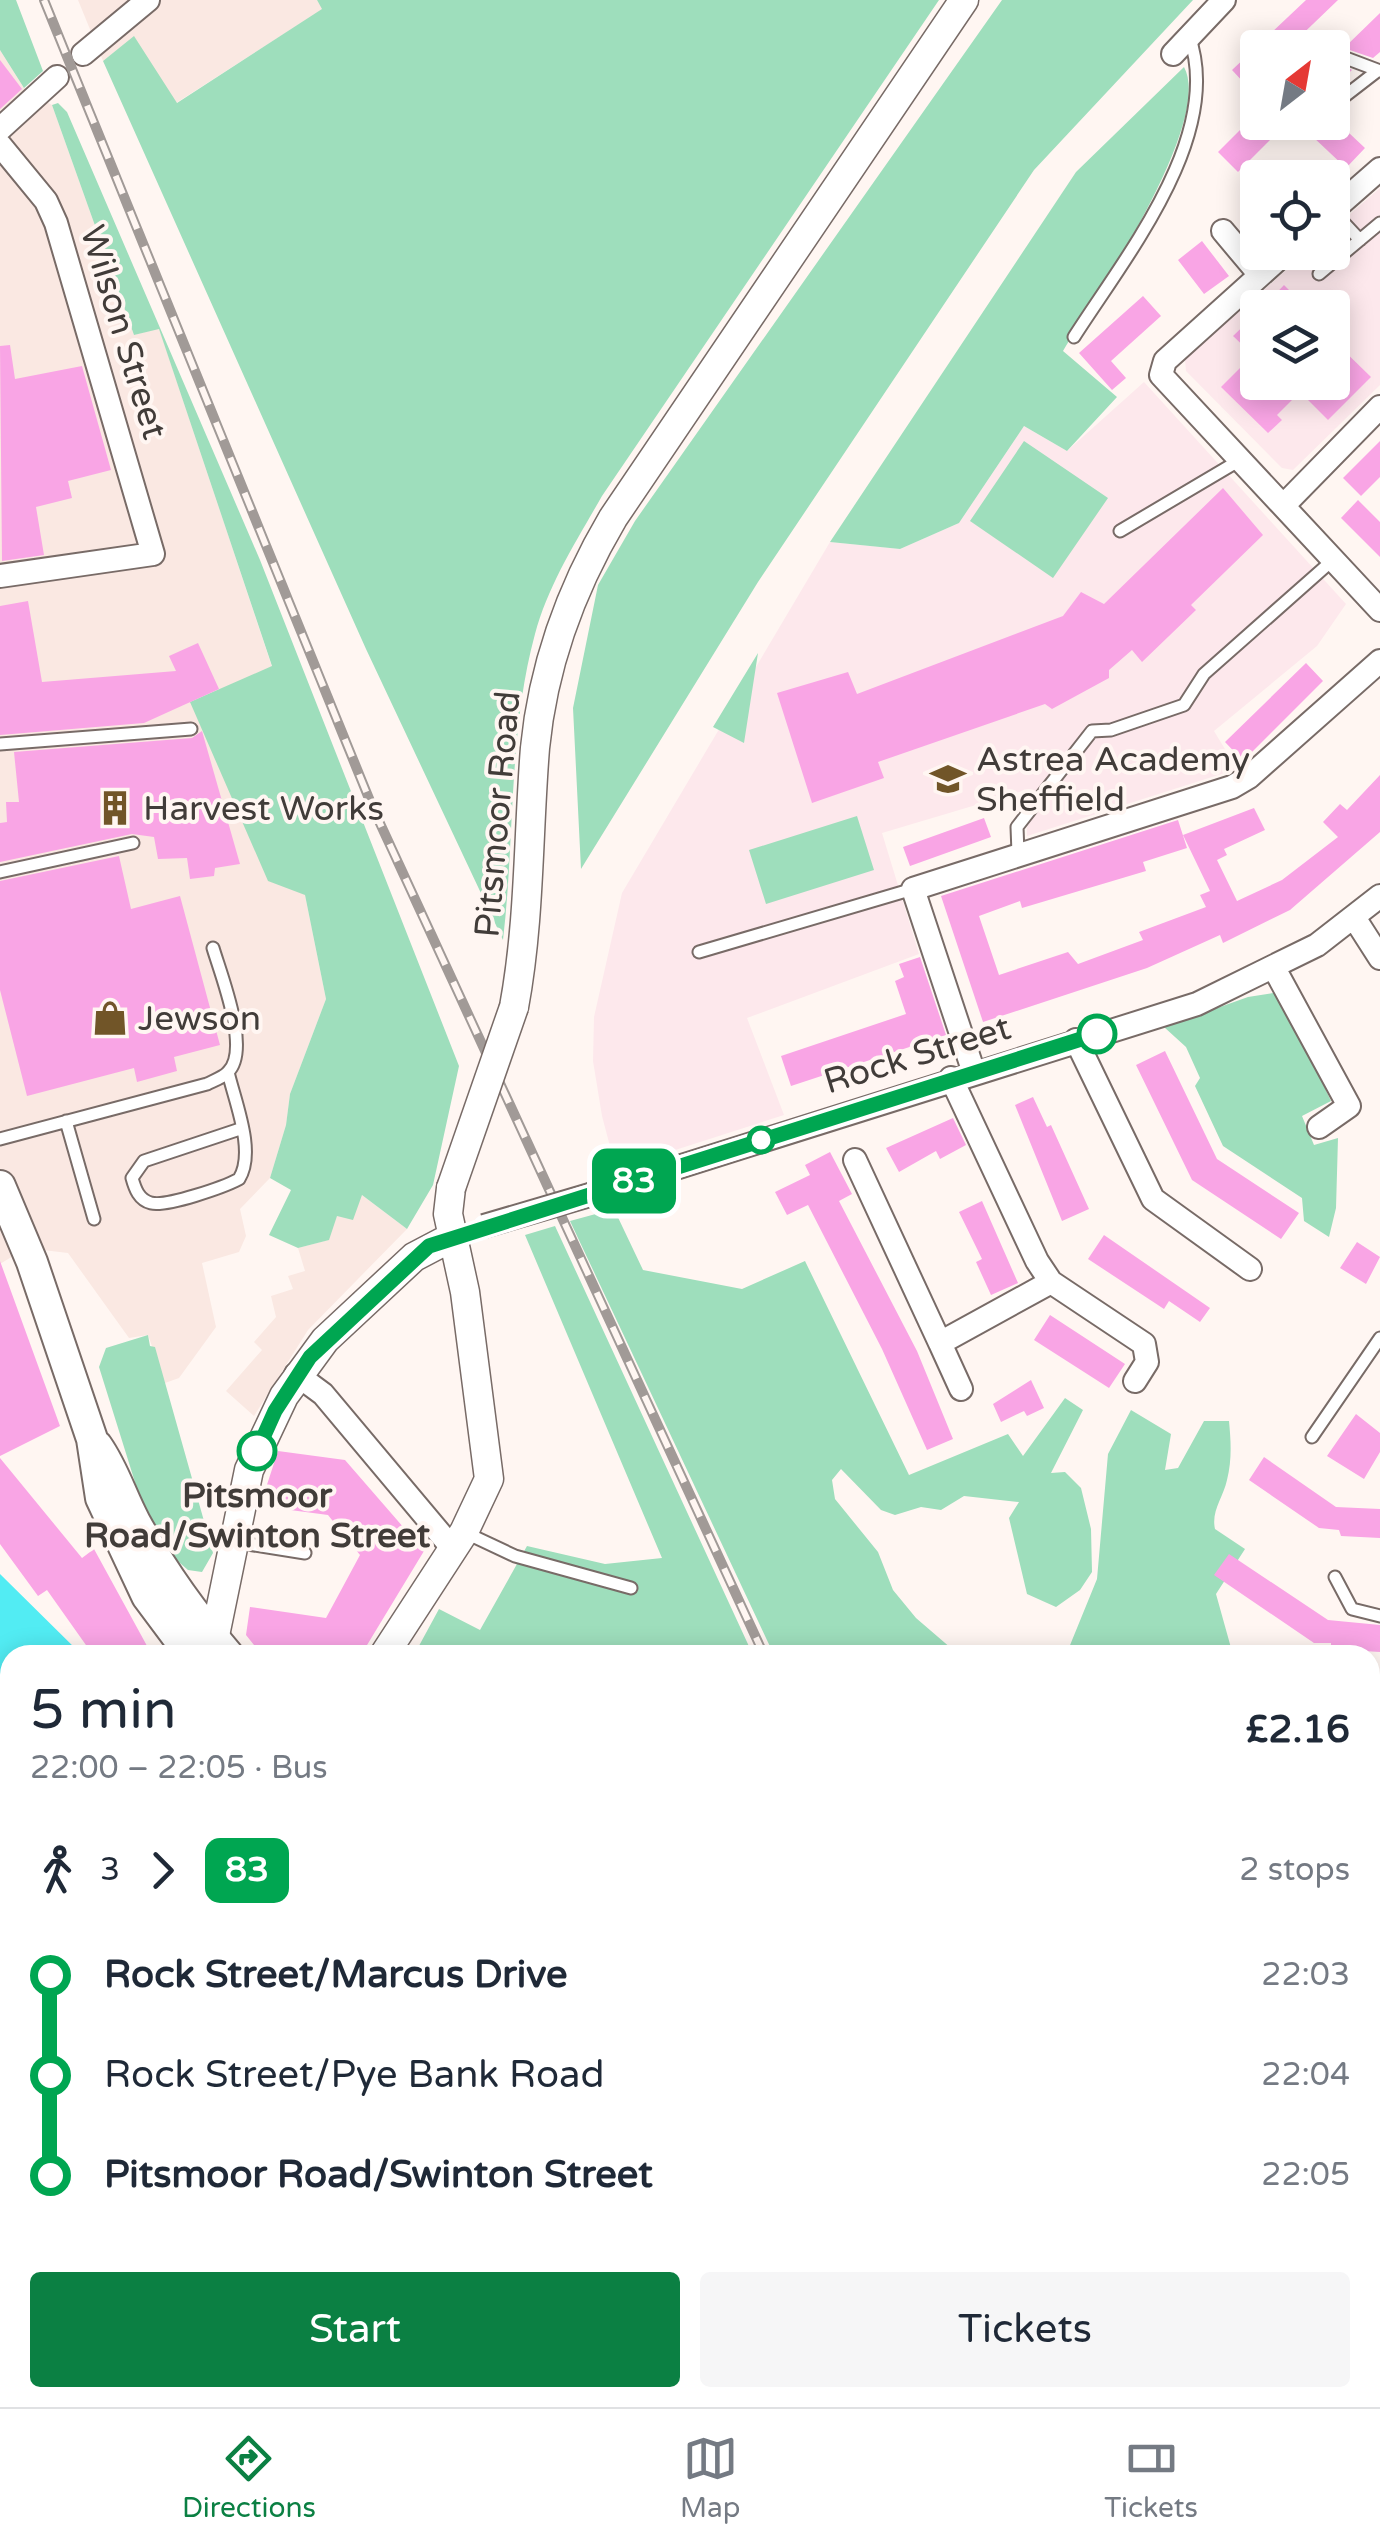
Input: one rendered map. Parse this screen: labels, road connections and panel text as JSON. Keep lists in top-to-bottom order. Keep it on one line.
{"streets":{"street":["Wilson Street","Pitsmoor Road","Rock Street"]},"crossings":[["Pitsmoor Road","Rock Street"]],"places":{"school or university":["Astrea Academy Sheffield"],"building":["Harvest Works"],"shop":["Jewson"],"other":["Pitsmoor Road/Swinton Street"]},"lines":["bus line 83"],"north":"top right","page":{"on_map":"83","heading":["5 min","22:00 – 22:05 · Bus","£2.16"],"legs":["3","83","2 stops"],"list":[{"name":"Rock Street/Marcus Drive","value":"22:03"},{"name":"Rock Street/Pye Bank Road","value":"22:04"},{"name":"Pitsmoor Road/Swinton Street","value":"22:05"}],"buttons":["Start","Tickets"],"tabs":["Directions","Map","Tickets"]}}
